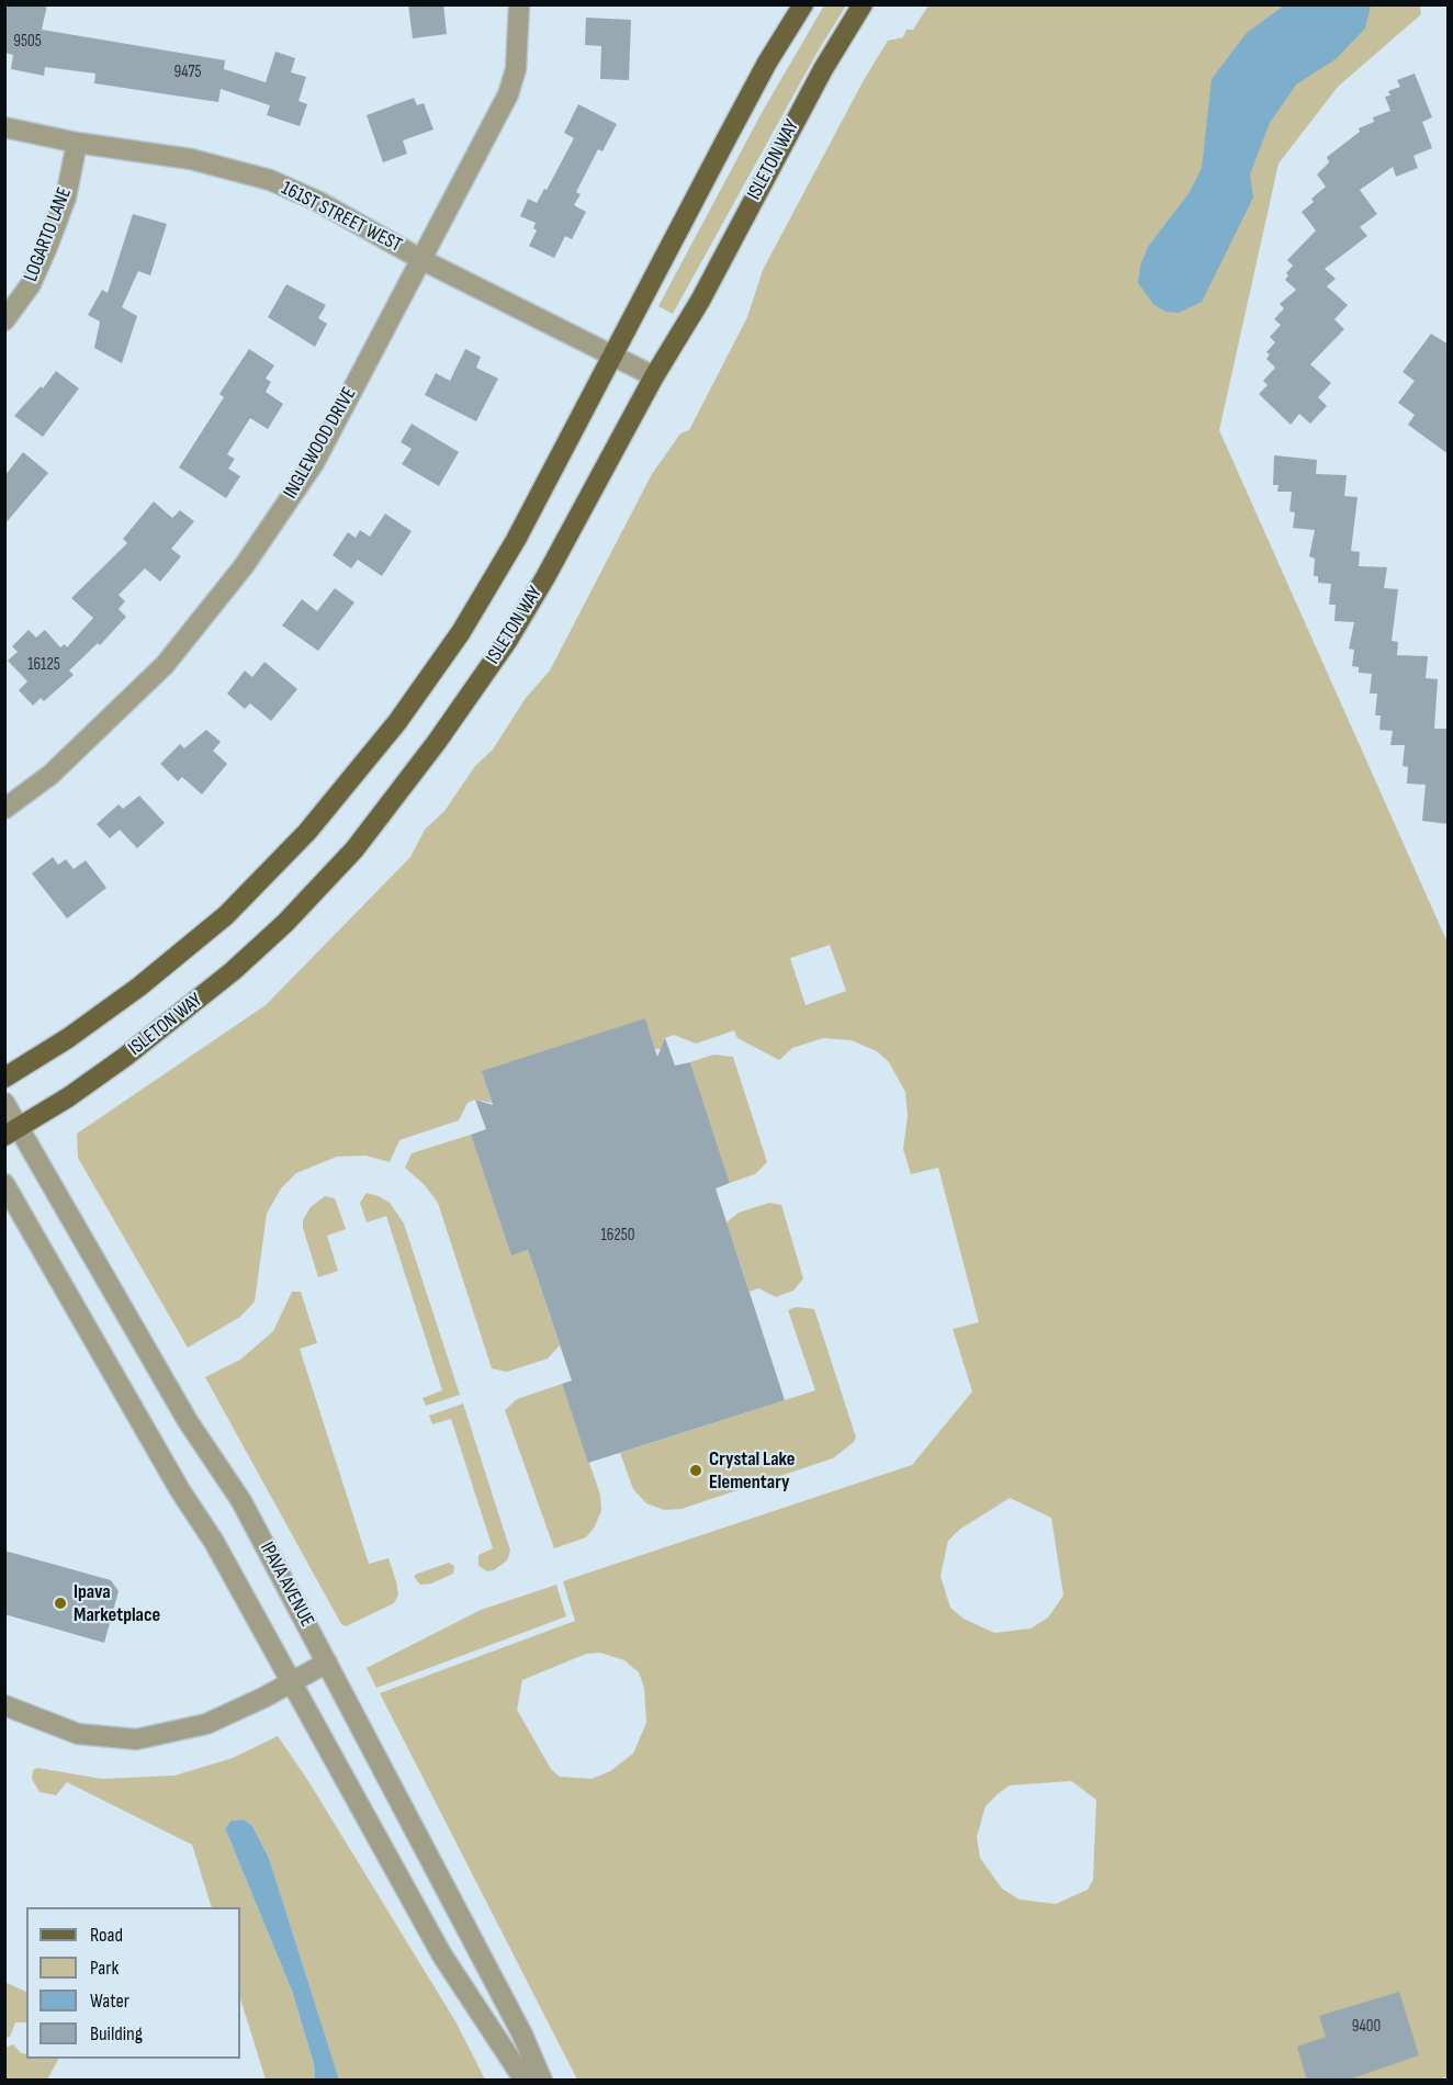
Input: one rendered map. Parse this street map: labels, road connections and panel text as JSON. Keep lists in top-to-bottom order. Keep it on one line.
{"streets":{"main road":["ISLETON WAY"],"street":["161ST STREET WEST","LOGARTO LANE","INGLEWOOD DRIVE","IPAVA AVENUE"]},"crossings":[["ISLETON WAY","161ST STREET WEST"],["ISLETON WAY","IPAVA AVENUE"],["161ST STREET WEST","LOGARTO LANE"],["161ST STREET WEST","INGLEWOOD DRIVE"]],"places":["Crystal Lake Elementary","Ipava Marketplace"],"house_numbers":["9505","9475","16125","16250","9400"],"legend":["Road","Park","Water","Building"]}
